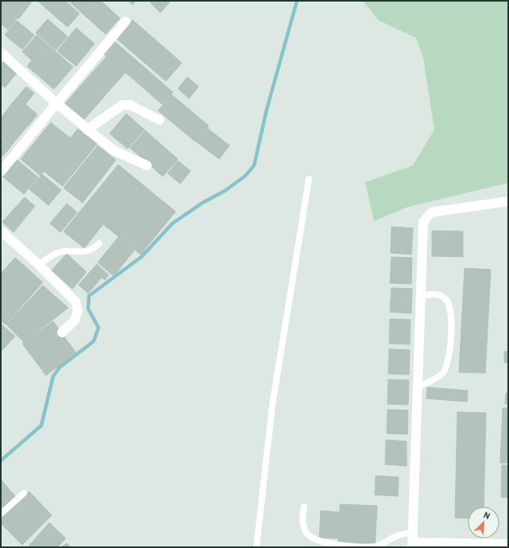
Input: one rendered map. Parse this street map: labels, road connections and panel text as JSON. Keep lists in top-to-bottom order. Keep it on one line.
{"north":"top right"}
